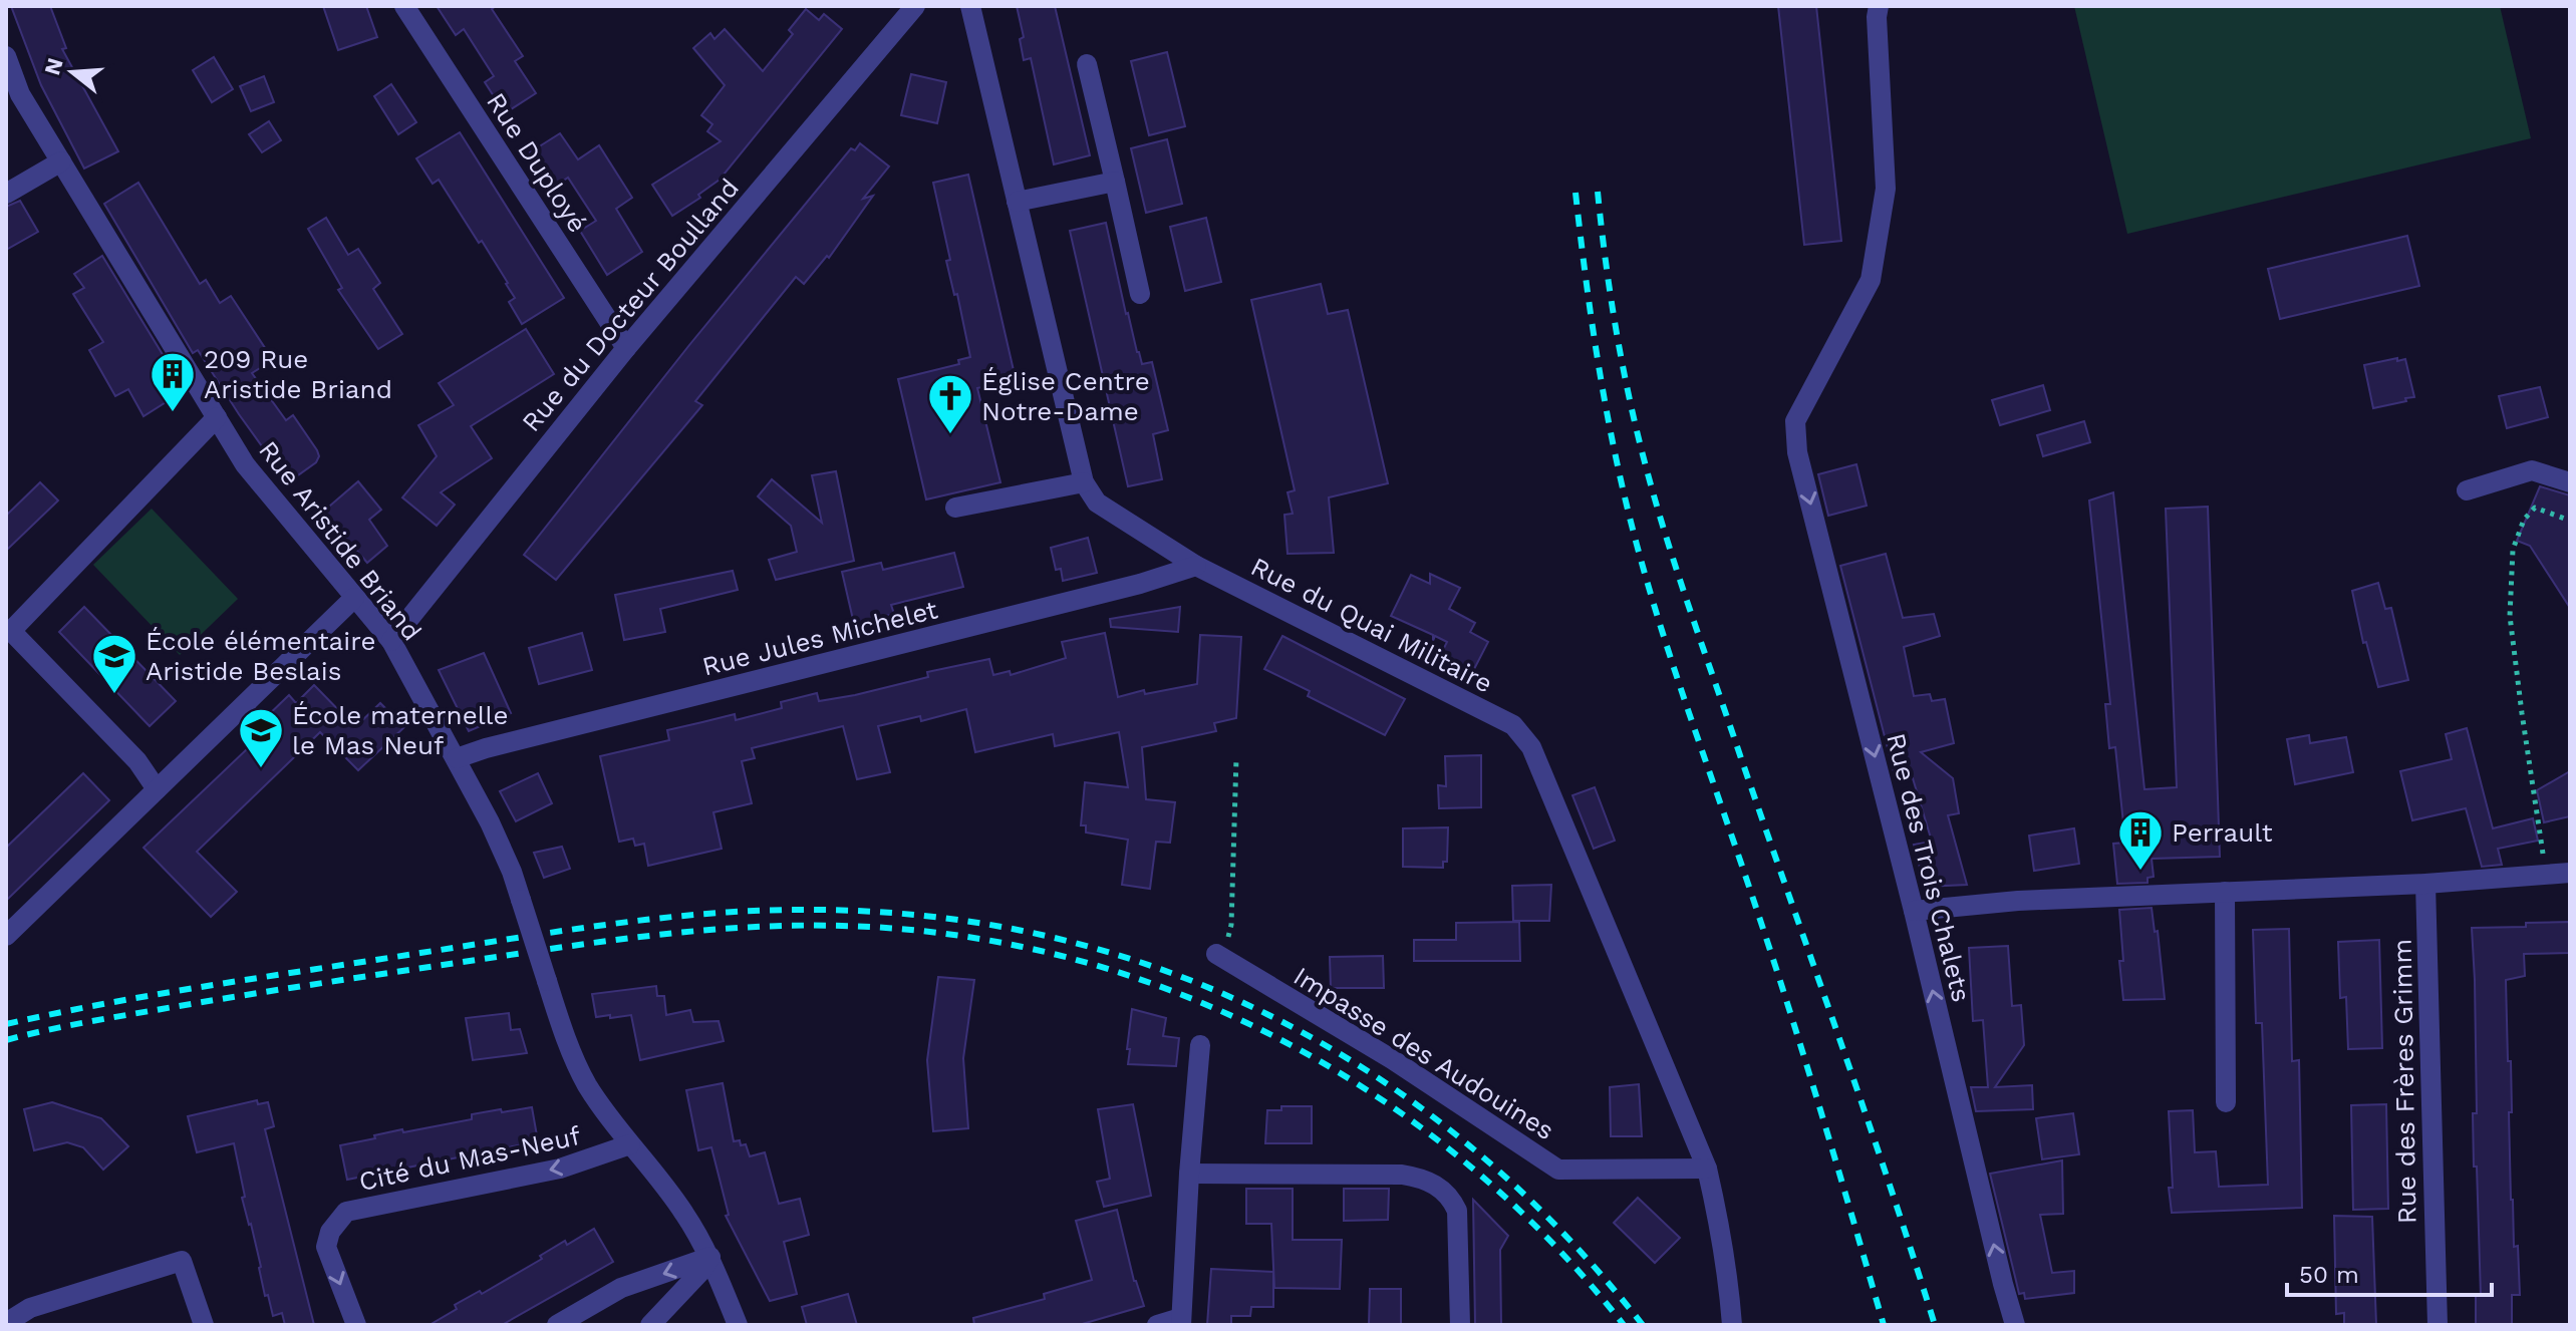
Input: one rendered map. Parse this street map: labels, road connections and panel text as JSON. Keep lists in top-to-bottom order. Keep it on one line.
{"streets":{"street":["Rue Duployé","Rue du Docteur Boulland","Rue Aristide Briand","Rue du Quai Militaire","Rue Jules Michelet","Rue des Trois Chalets","Impasse des Audouines","Rue des Frères Grimm","Cité du Mas-Neuf"]},"crossings":[["Rue Duployé","Rue du Docteur Boulland"],["Rue du Docteur Boulland","Rue Aristide Briand"],["Rue Aristide Briand","Rue Jules Michelet"],["Rue Aristide Briand","Cité du Mas-Neuf"],["Rue du Quai Militaire","Rue Jules Michelet"],["Rue du Quai Militaire","Impasse des Audouines"]],"places":{"building":["209 Rue Aristide Briand","Perrault"],"church":["Église Centre Notre-Dame"],"school or university":["École élémentaire Aristide Beslais","École maternelle le Mas Neuf"]},"scale_bar":"50 m","north":"left"}
